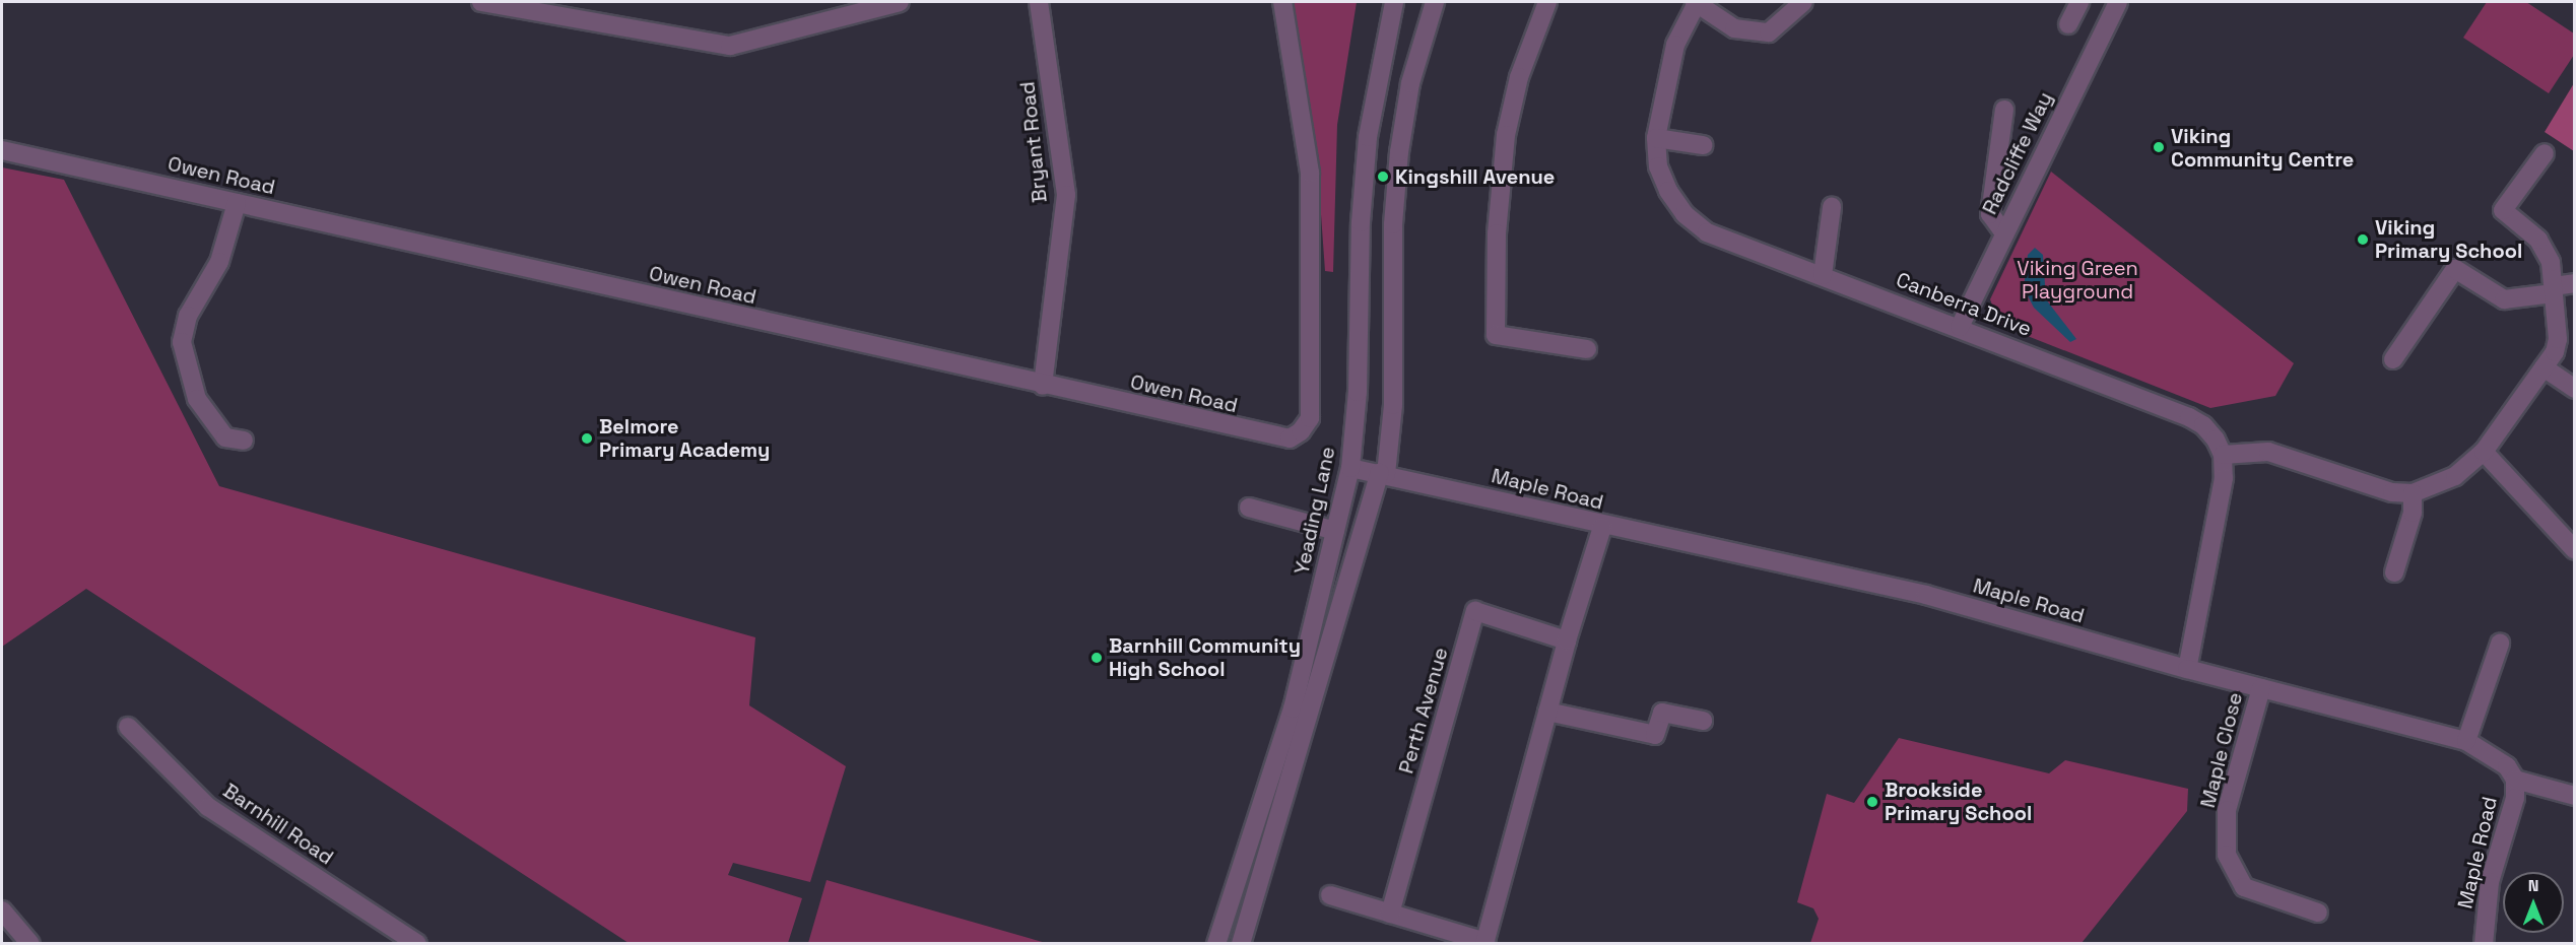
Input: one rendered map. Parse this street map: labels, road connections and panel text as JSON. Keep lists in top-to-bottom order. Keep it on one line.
{"streets":{"street":["Bryant Road","Radcliffe Way","Owen Road","Canberra Drive","Maple Road","Yeading Lane","Perth Avenue","Maple Close","Barnhill Road"]},"crossings":[["Bryant Road","Owen Road"],["Radcliffe Way","Canberra Drive"],["Maple Road","Yeading Lane"],["Maple Road","Maple Close"]],"parks":["Viking Green Playground"],"places":["Viking Community Centre","Kingshill Avenue","Viking Primary School","Belmore Primary Academy","Barnhill Community High School","Brookside Primary School"],"north":"top"}
